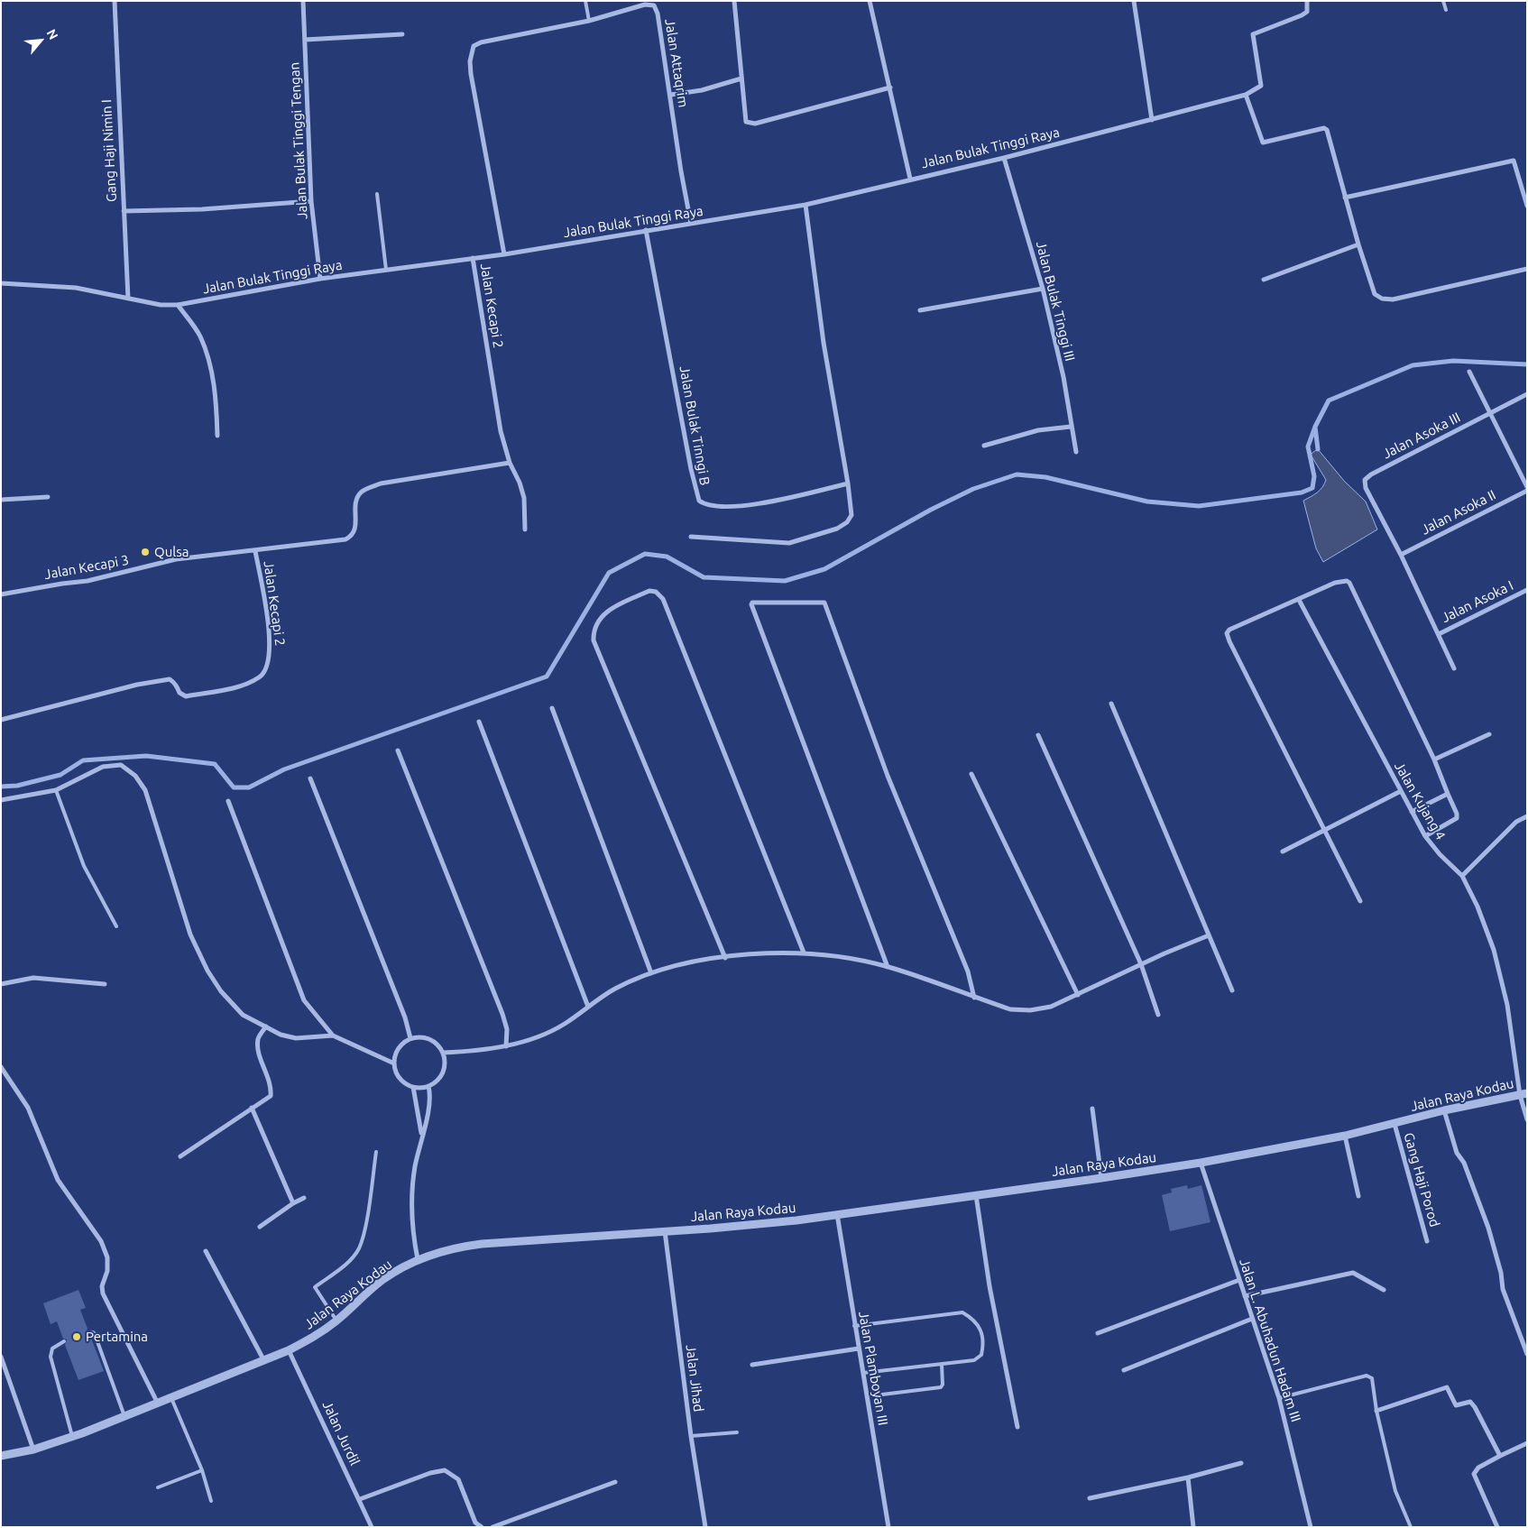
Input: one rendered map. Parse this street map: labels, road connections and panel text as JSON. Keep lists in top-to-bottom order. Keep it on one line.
{"streets":{"street":["Jalan Attaqrim","Jalan Bulak Tinggi Tengan","Jalan Bulak Tinggi Raya","Gang Haji Nimin I","Jalan Bulak Tinggi III","Jalan Kecapi 2","Jalan Bulak Tinngi B","Jalan Asoka III","Jalan Asoka II","Jalan Kecapi 3","Jalan Asoka I","Jalan Kujang 4","Jalan Raya Kodau","Gang Haji Porod","Jalan L. Abuhadun Hadam III","Jalan Plamboyan III","Jalan Jihad","Jalan Jurdil"]},"crossings":[["Jalan Attaqrim","Jalan Bulak Tinggi Raya"],["Jalan Bulak Tinggi Tengan","Jalan Bulak Tinggi Raya"],["Jalan Bulak Tinggi Raya","Gang Haji Nimin I"],["Jalan Bulak Tinggi Raya","Jalan Bulak Tinggi III"],["Jalan Bulak Tinggi Raya","Jalan Kecapi 2"],["Jalan Bulak Tinggi Raya","Jalan Bulak Tinngi B"],["Jalan Kecapi 2","Jalan Kecapi 3"],["Jalan Asoka III","Jalan Asoka II"],["Jalan Kujang 4","Jalan Raya Kodau"],["Jalan Raya Kodau","Gang Haji Porod"],["Jalan Raya Kodau","Jalan L. Abuhadun Hadam III"],["Jalan Raya Kodau","Jalan Plamboyan III"],["Jalan Raya Kodau","Jalan Jihad"],["Jalan Raya Kodau","Jalan Jurdil"]],"places":["Qulsa","Pertamina"],"north":"top right"}
